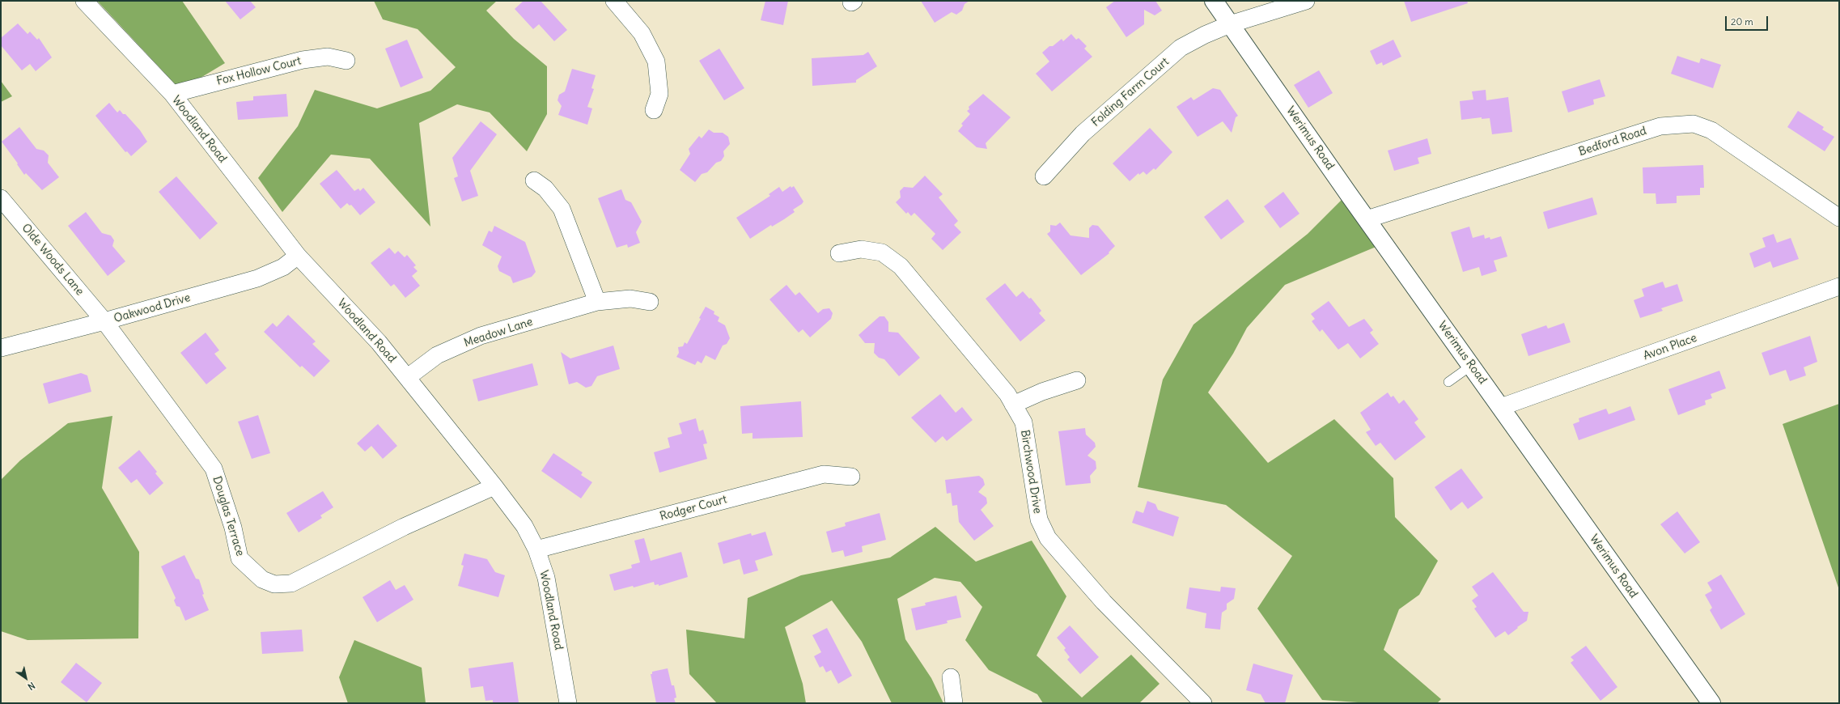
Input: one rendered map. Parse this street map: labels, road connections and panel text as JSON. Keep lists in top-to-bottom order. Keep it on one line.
{"streets":{"main road":["Werimus Road"],"street":["Fox Hollow Court","Folding Farm Court","Woodland Road","Bedford Road","Olde Woods Lane","Oakwood Drive","Meadow Lane","Avon Place","Birchwood Drive","Rodger Court","Douglas Terrace"]},"crossings":[["Fox Hollow Court","Woodland Road"],["Folding Farm Court","Werimus Road"],["Woodland Road","Oakwood Drive"],["Woodland Road","Meadow Lane"],["Woodland Road","Rodger Court"],["Woodland Road","Douglas Terrace"],["Werimus Road","Bedford Road"],["Werimus Road","Avon Place"],["Olde Woods Lane","Oakwood Drive"],["Olde Woods Lane","Douglas Terrace"],["Oakwood Drive","Douglas Terrace"]],"scale_bar":"20 m","north":"bottom right"}
